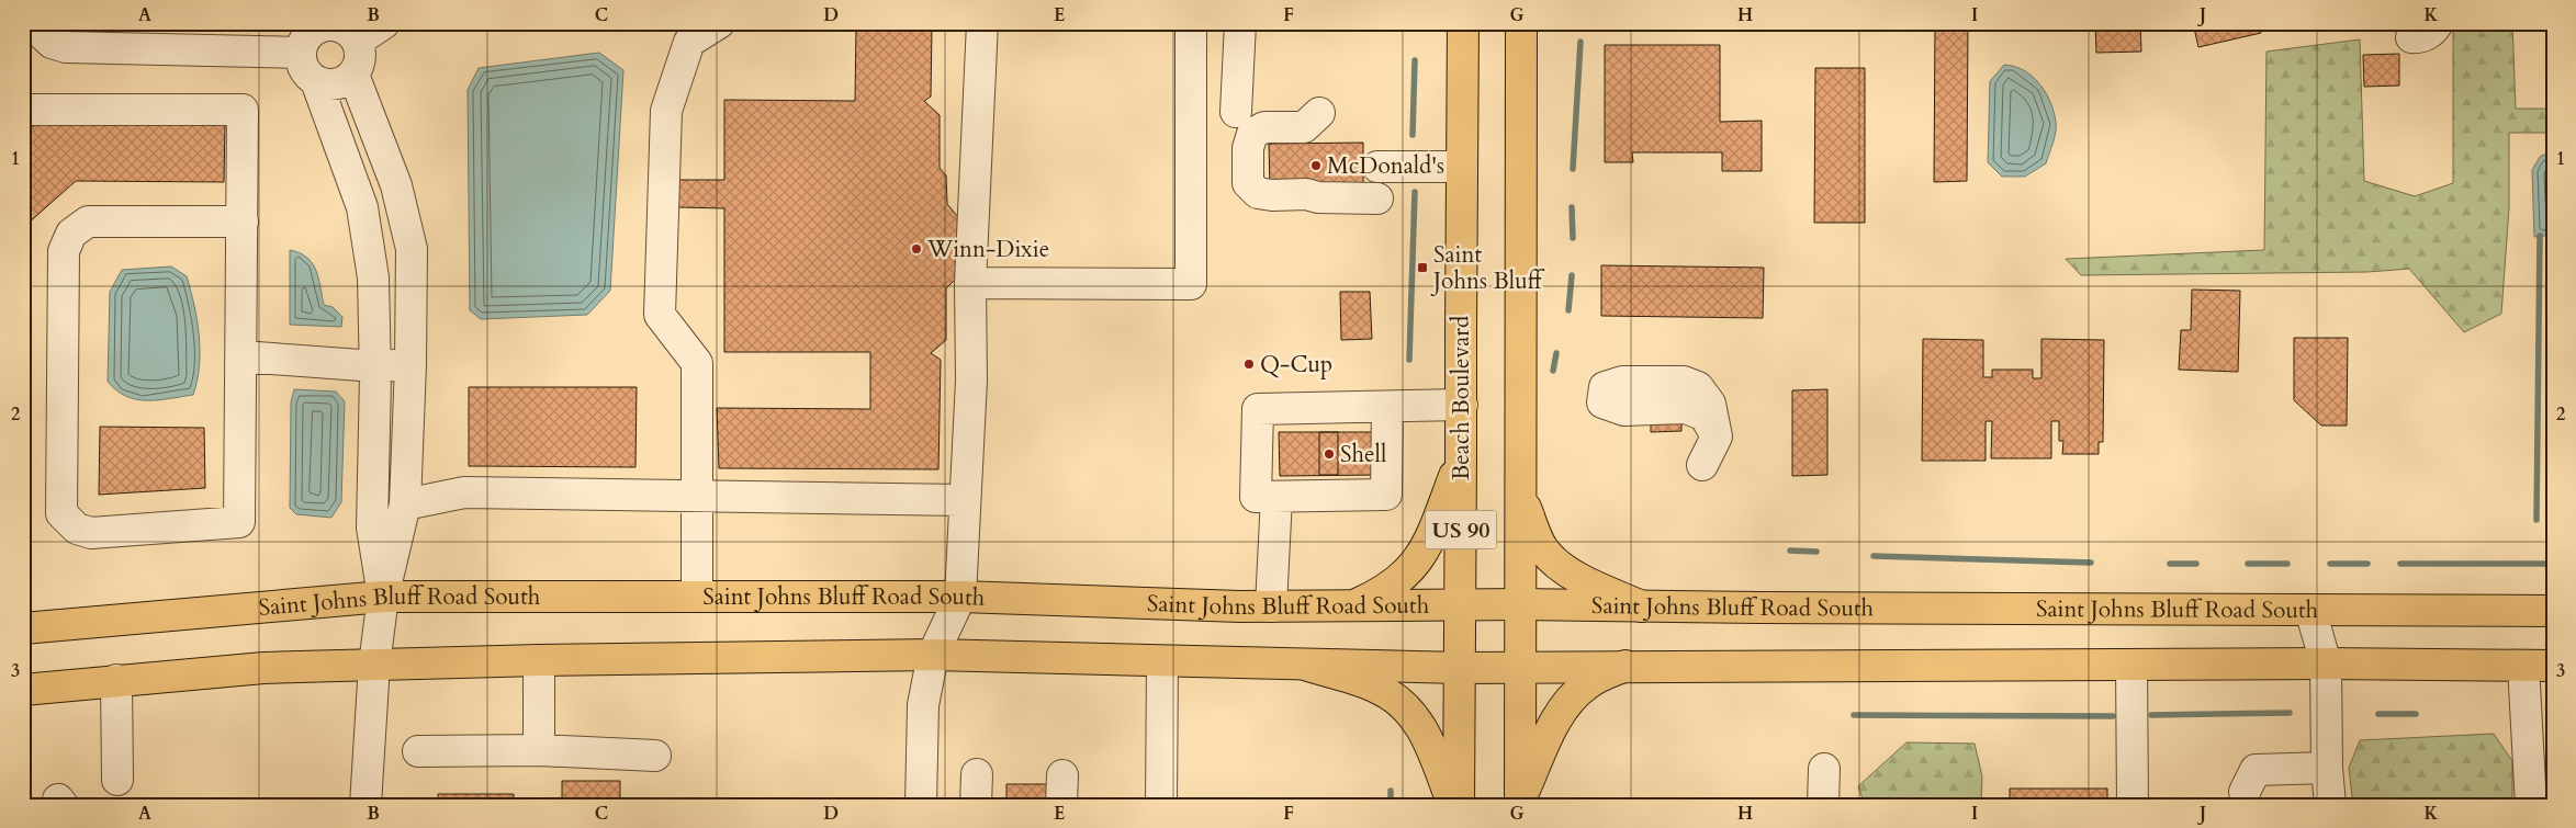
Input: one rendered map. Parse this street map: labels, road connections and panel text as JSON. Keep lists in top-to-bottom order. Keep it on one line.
{"streets":{"main road":["Beach Boulevard","US 90","Saint Johns Bluff Road South"]},"crossings":[["Beach Boulevard","Saint Johns Bluff Road South"],["US 90","Saint Johns Bluff Road South"]],"places":{"other":["McDonald's","Winn-Dixie","Q-Cup","Shell"],"transit":["Saint Johns Bluff"]},"grid":{"columns":["A","B","C","D","E","F","G","H","I","J","K"],"rows":["1","2","3"]}}
